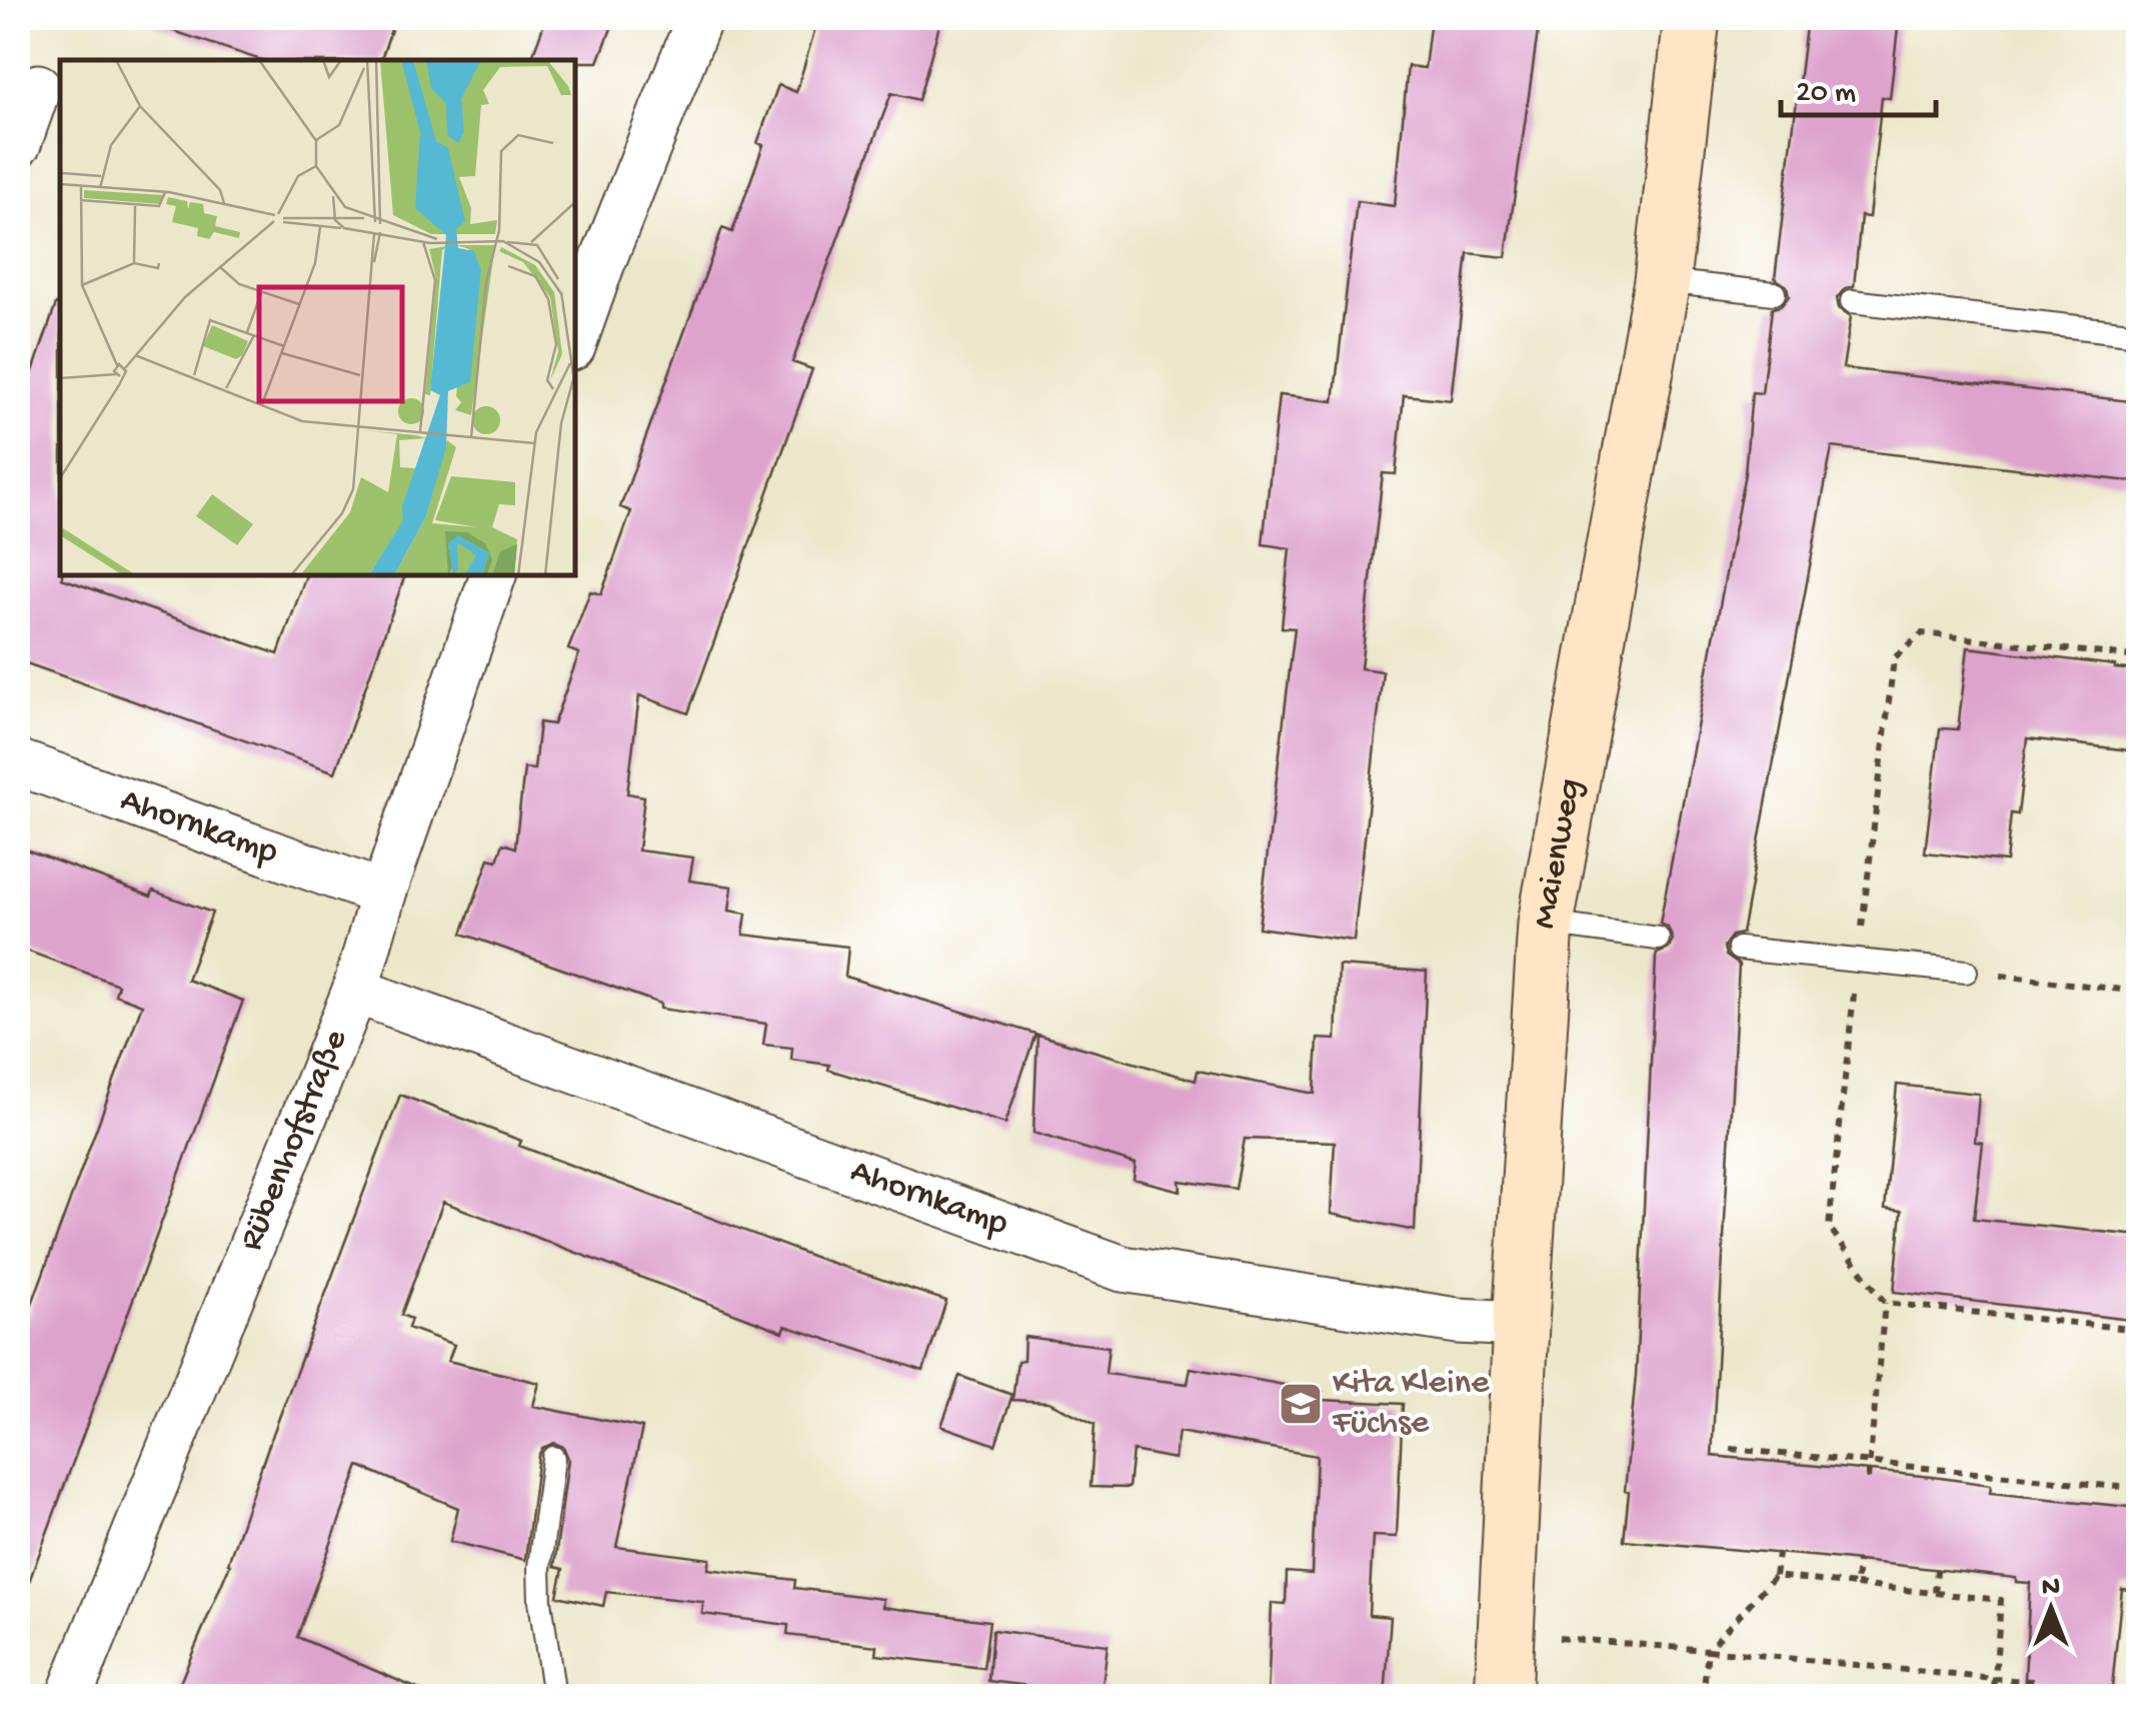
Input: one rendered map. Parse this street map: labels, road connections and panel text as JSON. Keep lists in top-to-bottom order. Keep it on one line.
{"streets":{"street":["Ahornkamp","Maienweg","Rübenhofstraße"]},"crossings":[["Ahornkamp","Maienweg"],["Ahornkamp","Rübenhofstraße"]],"places":{"school or university":["Kita Kleine Füchse"]},"scale_bar":"20 m","north":"top"}
